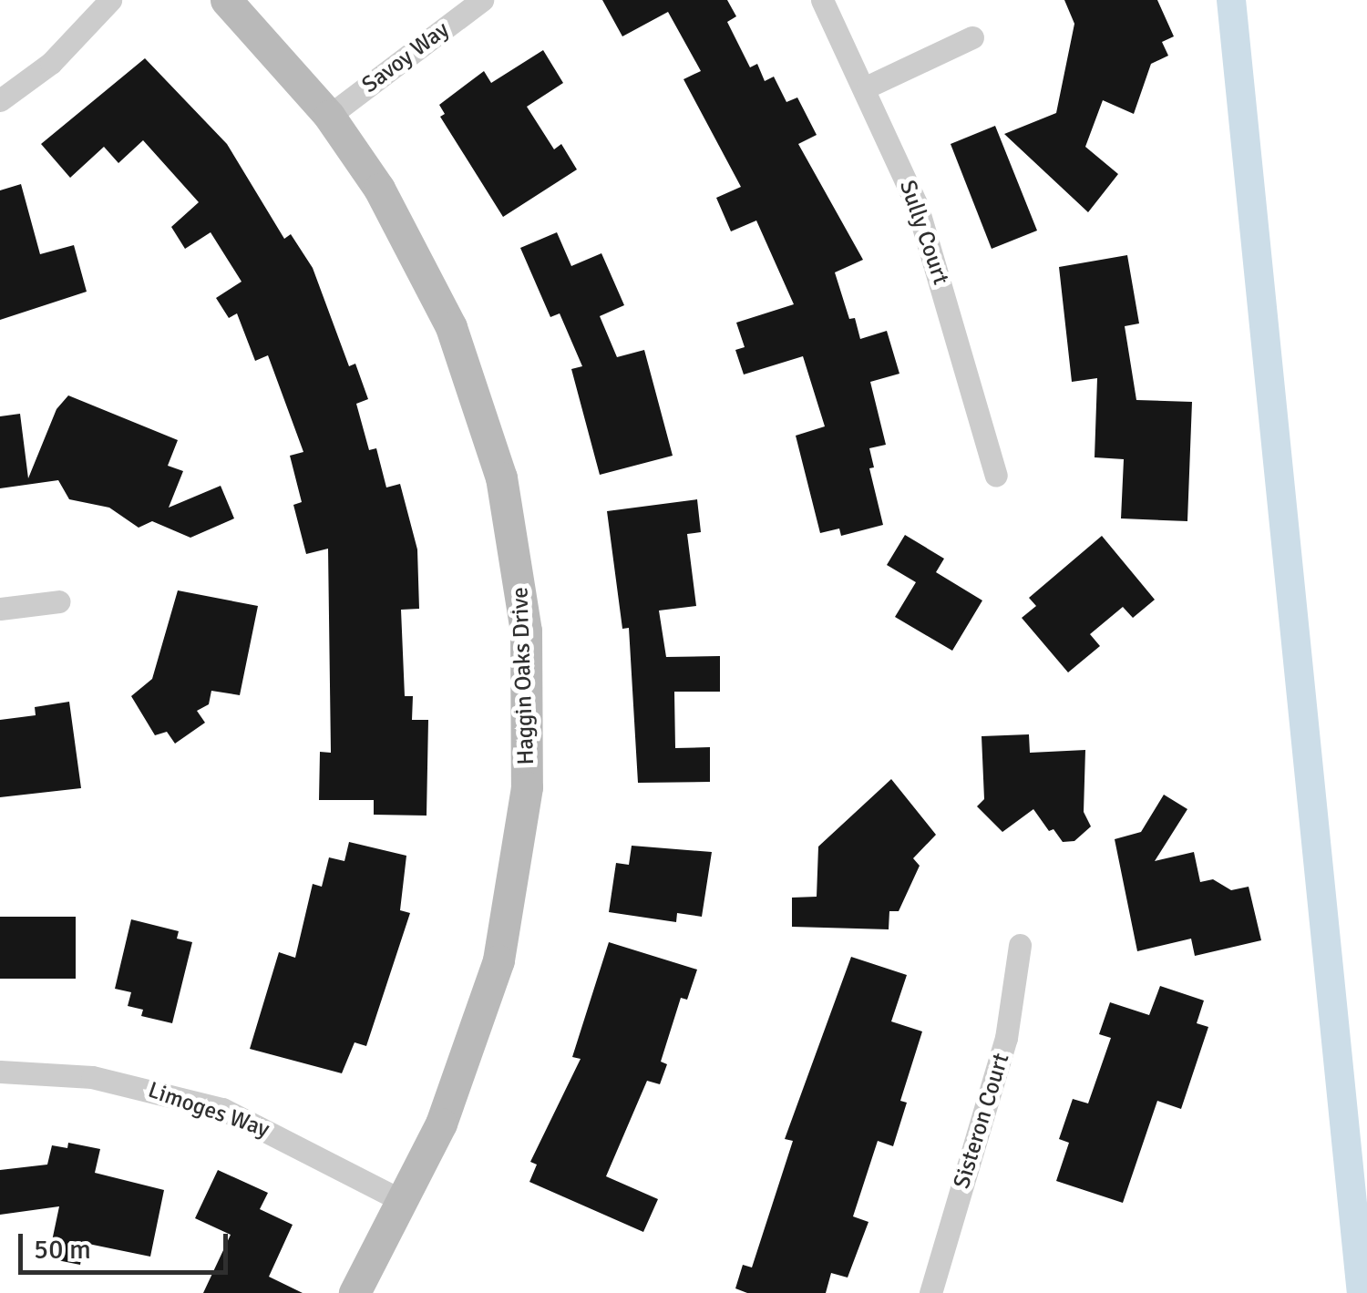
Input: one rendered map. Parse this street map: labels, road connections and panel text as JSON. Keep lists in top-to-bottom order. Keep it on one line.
{"streets":{"street":["Savoy Way","Sully Court","Haggin Oaks Drive","Limoges Way","Sisteron Court"]},"crossings":[["Savoy Way","Haggin Oaks Drive"],["Haggin Oaks Drive","Limoges Way"]],"scale_bar":"50 m"}
